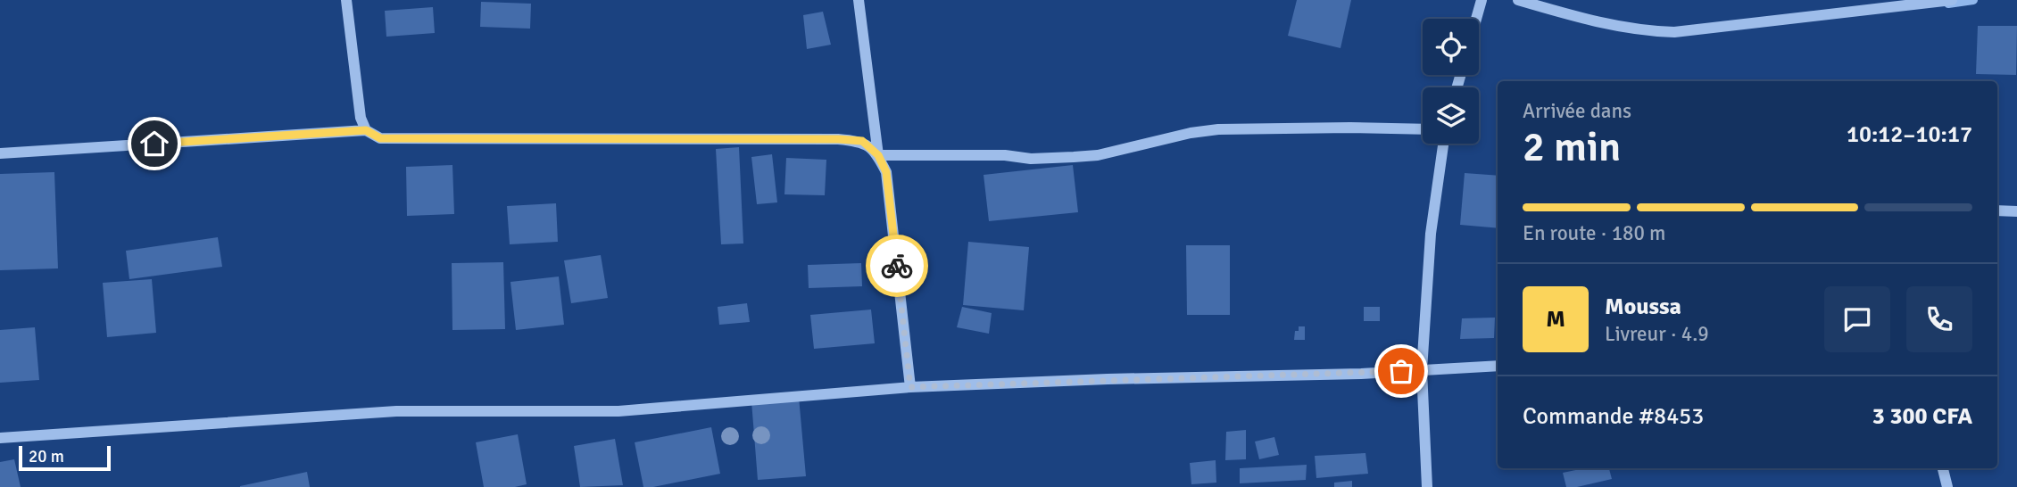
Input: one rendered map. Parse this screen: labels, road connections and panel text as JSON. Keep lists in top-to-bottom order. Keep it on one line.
{"scale_bar":"20 m","page":{"heading":["2 min","Arrivée dans","10:12–10:17"],"panel":["Moussa","Livreur · 4.9","Commande #8453","3 300 CFA"],"bar":"En route · 180 m","round":"M","scale":"20 m"}}
